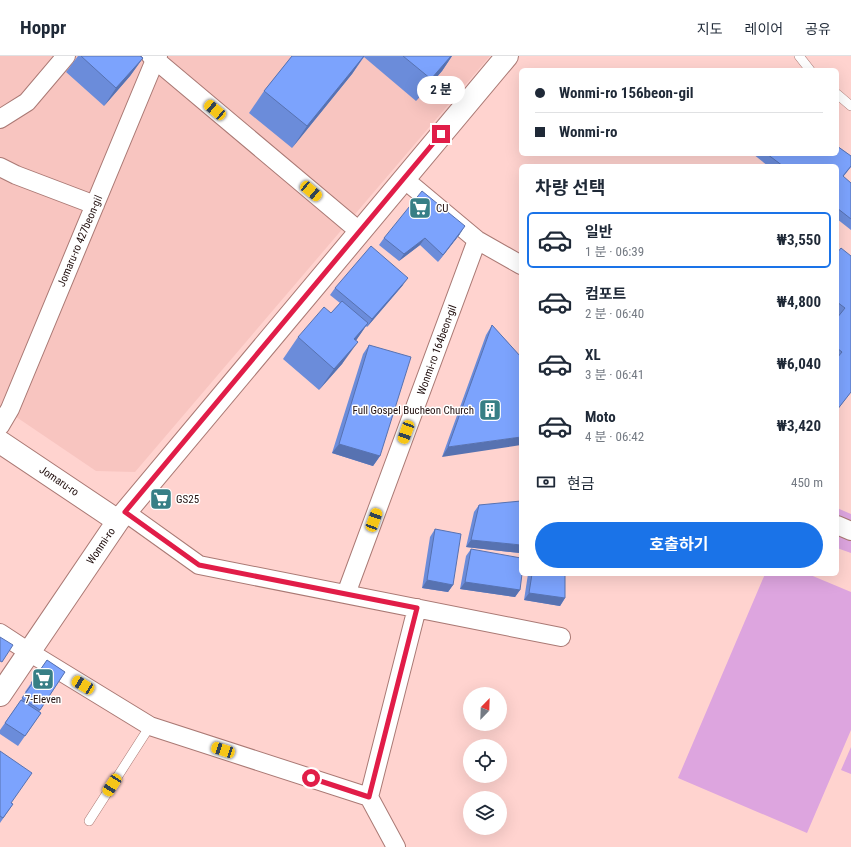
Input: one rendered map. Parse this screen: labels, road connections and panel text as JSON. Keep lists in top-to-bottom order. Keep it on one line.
{"streets":{"street":["Jomaru-ro 427beon-gil","Wonmi-ro 164beon-gil","Jomaru-ro","Wonmi-ro"]},"crossings":[["Jomaru-ro","Wonmi-ro"]],"places":{"supermarket":["CU","GS25","7-Eleven"],"building":["Full Gospel Bucheon Church"]},"north":"top right","page":{"header":"Hoppr","nav":["지도","레이어","공유"],"banner":["Wonmi-ro 156beon-gil","Wonmi-ro"],"bubble":"2 분","heading":"차량 선택","list":[{"name":"일반","note":"1 분 · 06:39","value":"₩3,550"},{"name":"컴포트","note":"2 분 · 06:40","value":"₩4,800"},{"name":"XL","note":"3 분 · 06:41","value":"₩6,040"},{"name":"Moto","note":"4 분 · 06:42","value":"₩3,420"}],"pay":["현금","450 m"],"buttons":"호출하기"}}
